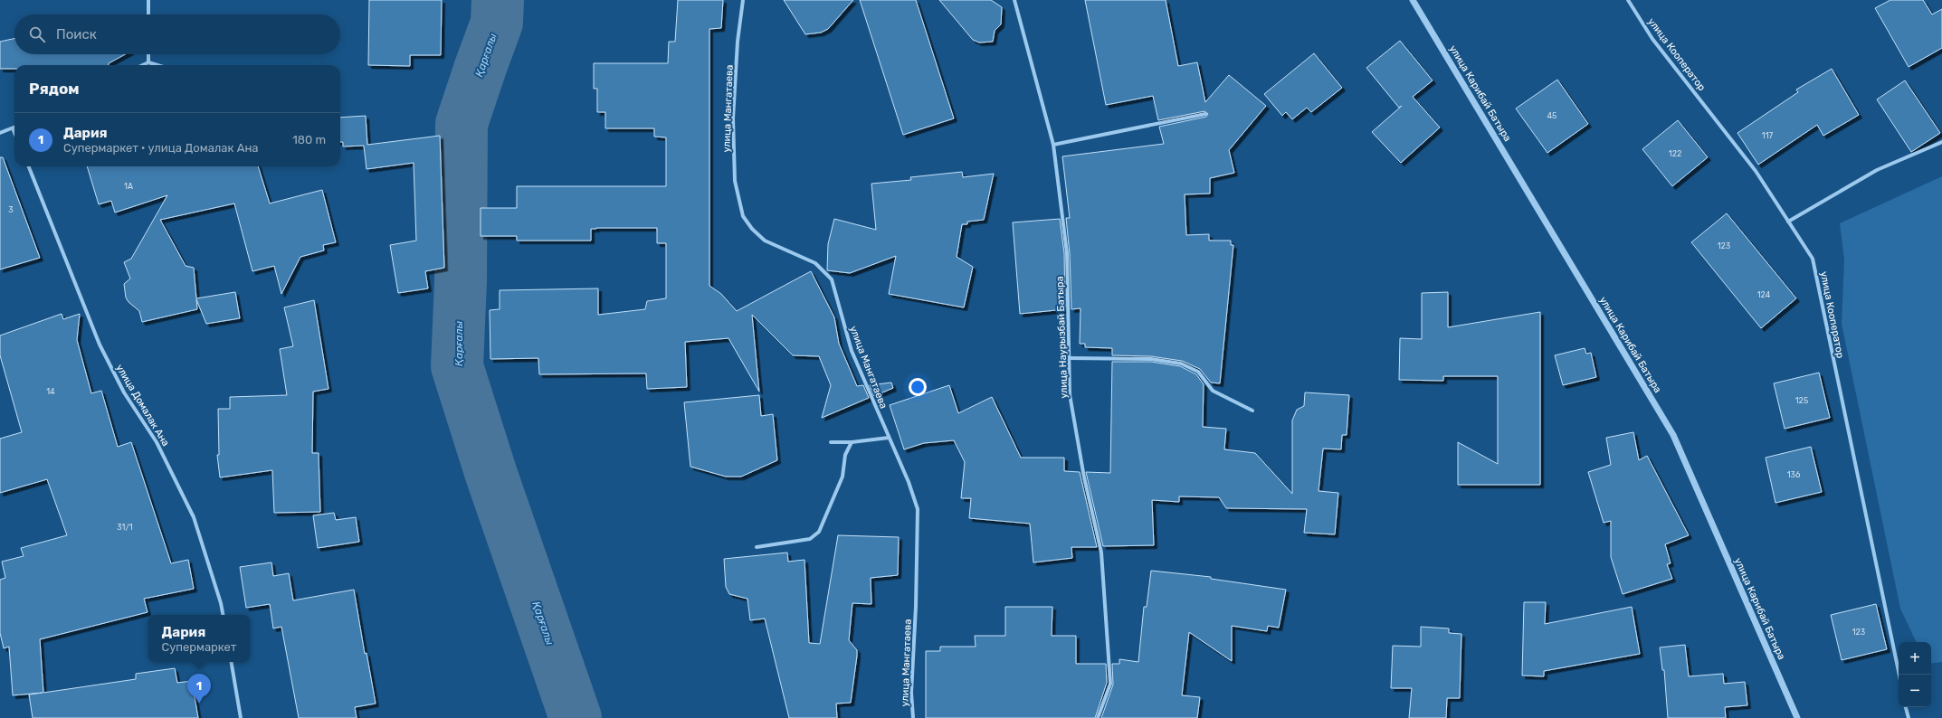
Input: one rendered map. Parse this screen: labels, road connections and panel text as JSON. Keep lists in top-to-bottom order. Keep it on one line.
{"streets":{"street":["улица Кооператор","улица Карибай Батыра","улица Мангатаева","улица Наурызбай Батыра","улица Домалак Ана"]},"water":["Қарғалы"],"house_numbers":["45","117","122","1А","3","123","124","14","125","136","31/1","123"],"page":{"search":"Поиск","heading":"Рядом","list":[{"mark":"1","name":"Дария","note":"Супермаркет · улица Домалак Ана","value":"180 m"}],"popup":["Дария","Супермаркет"],"map_buttons":["+","−"],"pins":"1"}}
